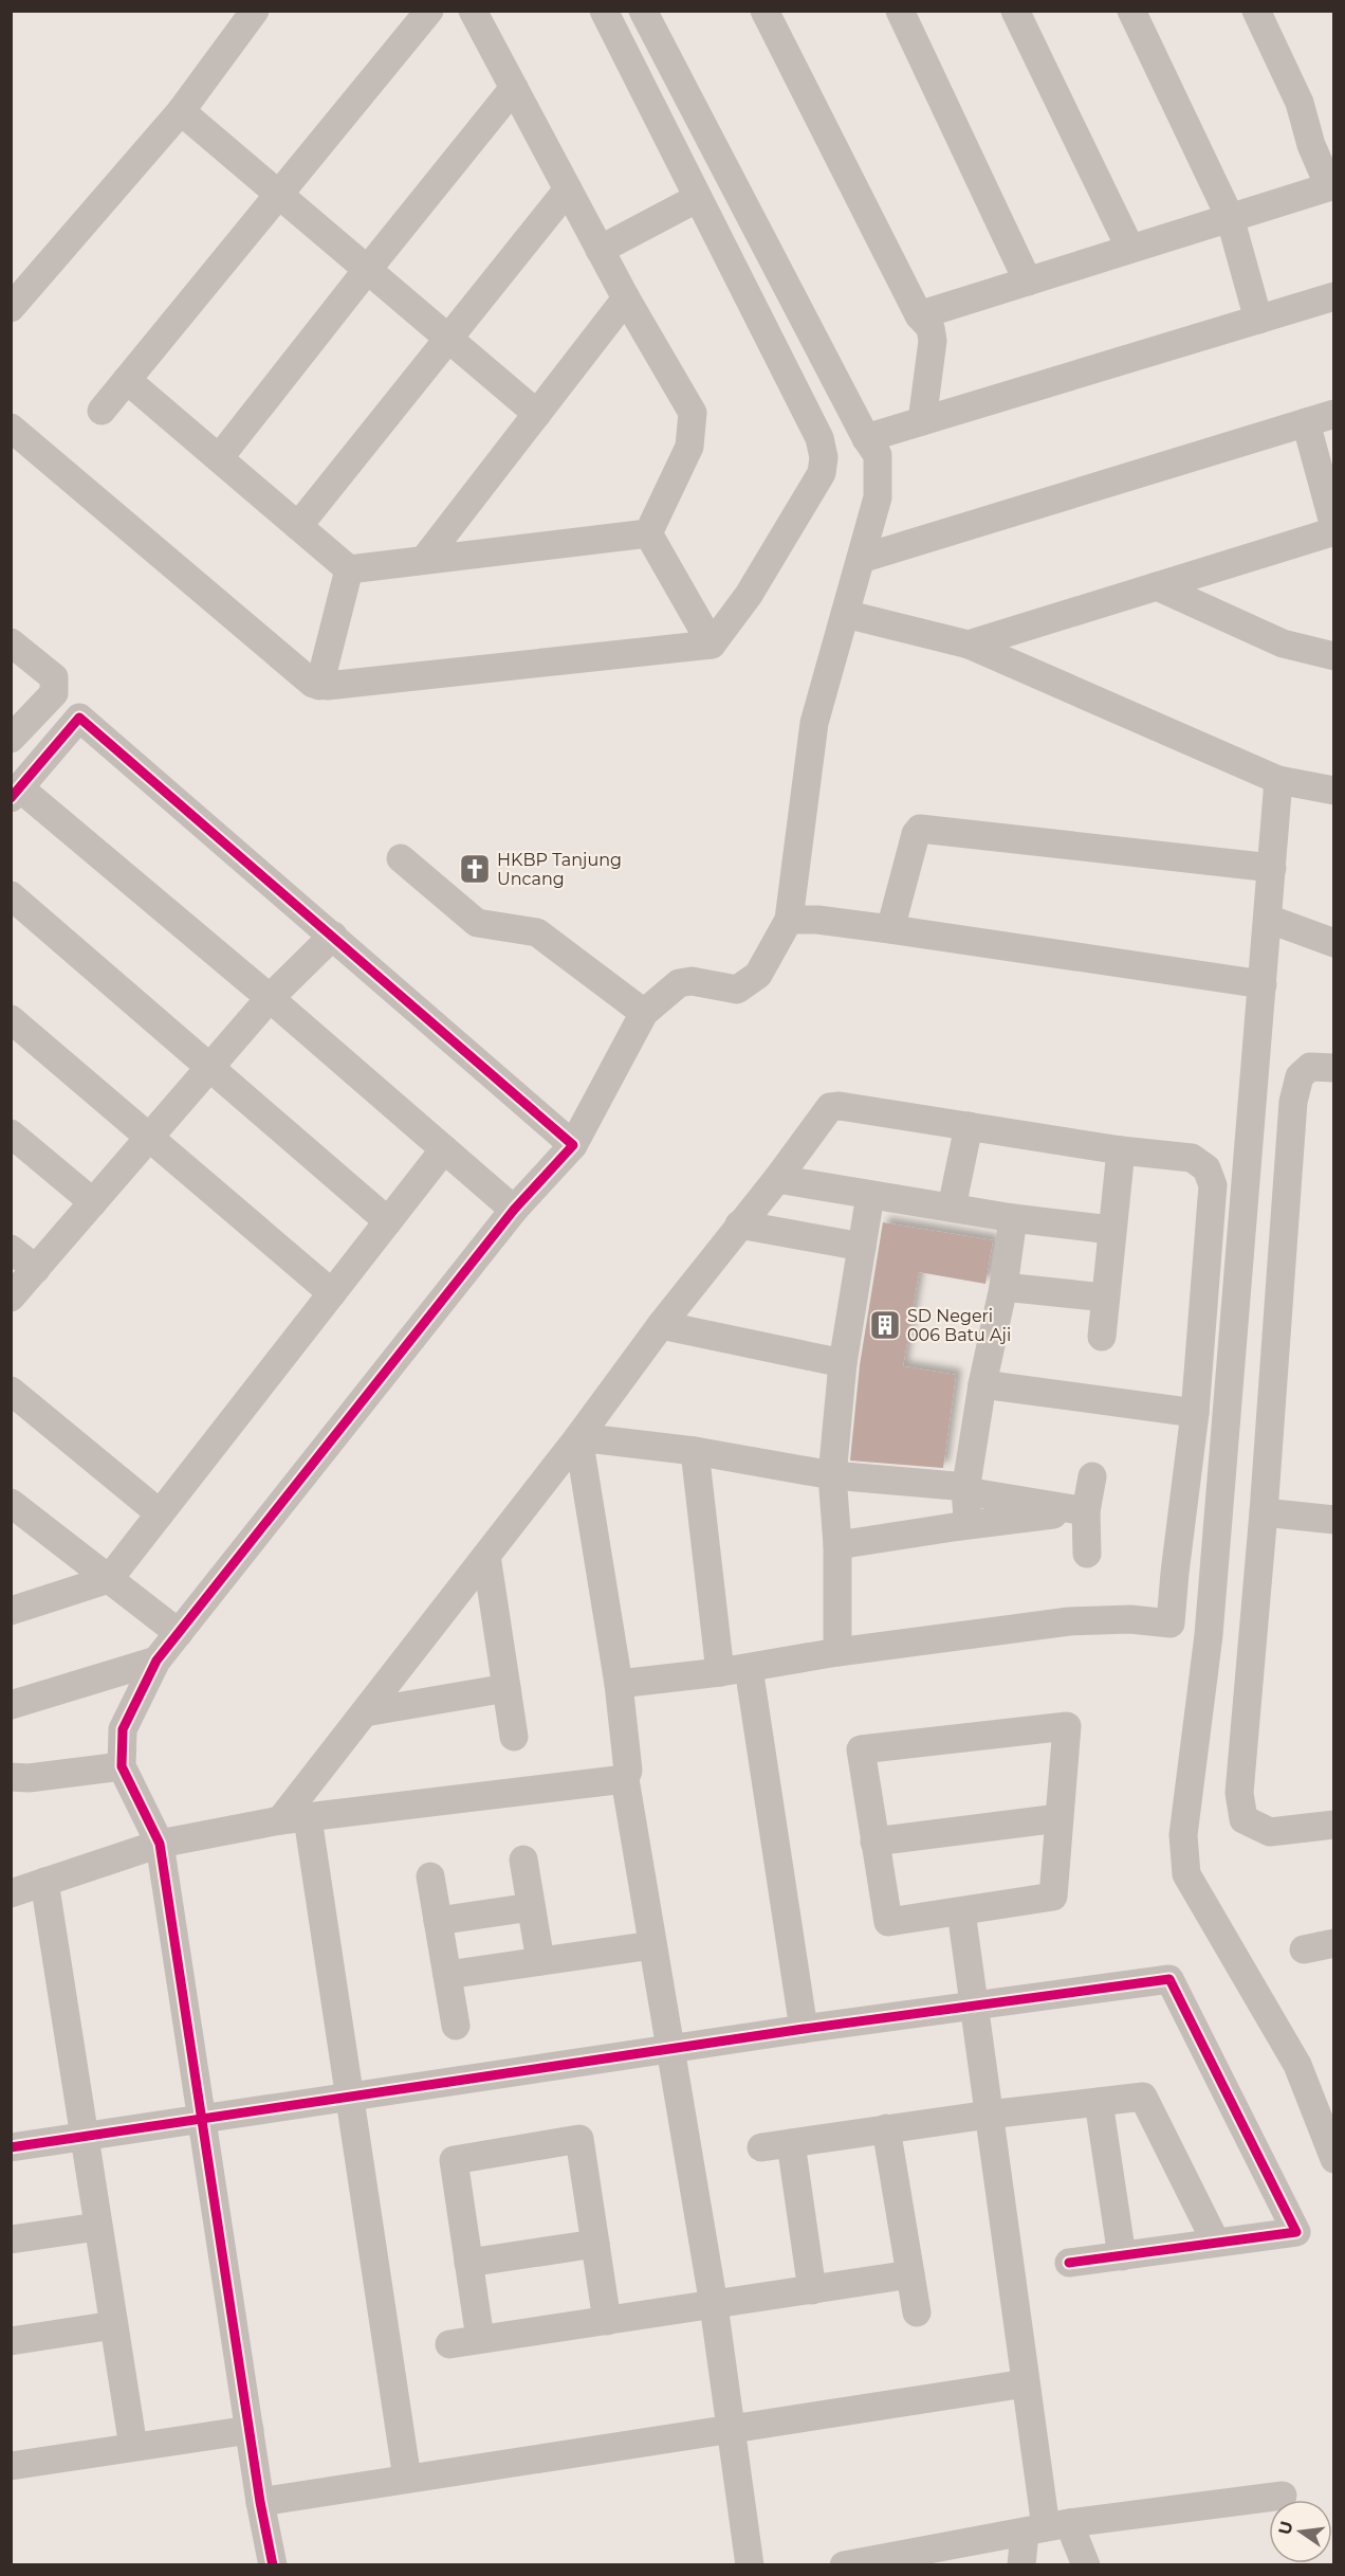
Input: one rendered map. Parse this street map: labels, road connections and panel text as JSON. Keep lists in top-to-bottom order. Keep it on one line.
{"places":{"church":["HKBP Tanjung Uncang"],"building":["SD Negeri 006 Batu Aji"]},"north":"left"}
